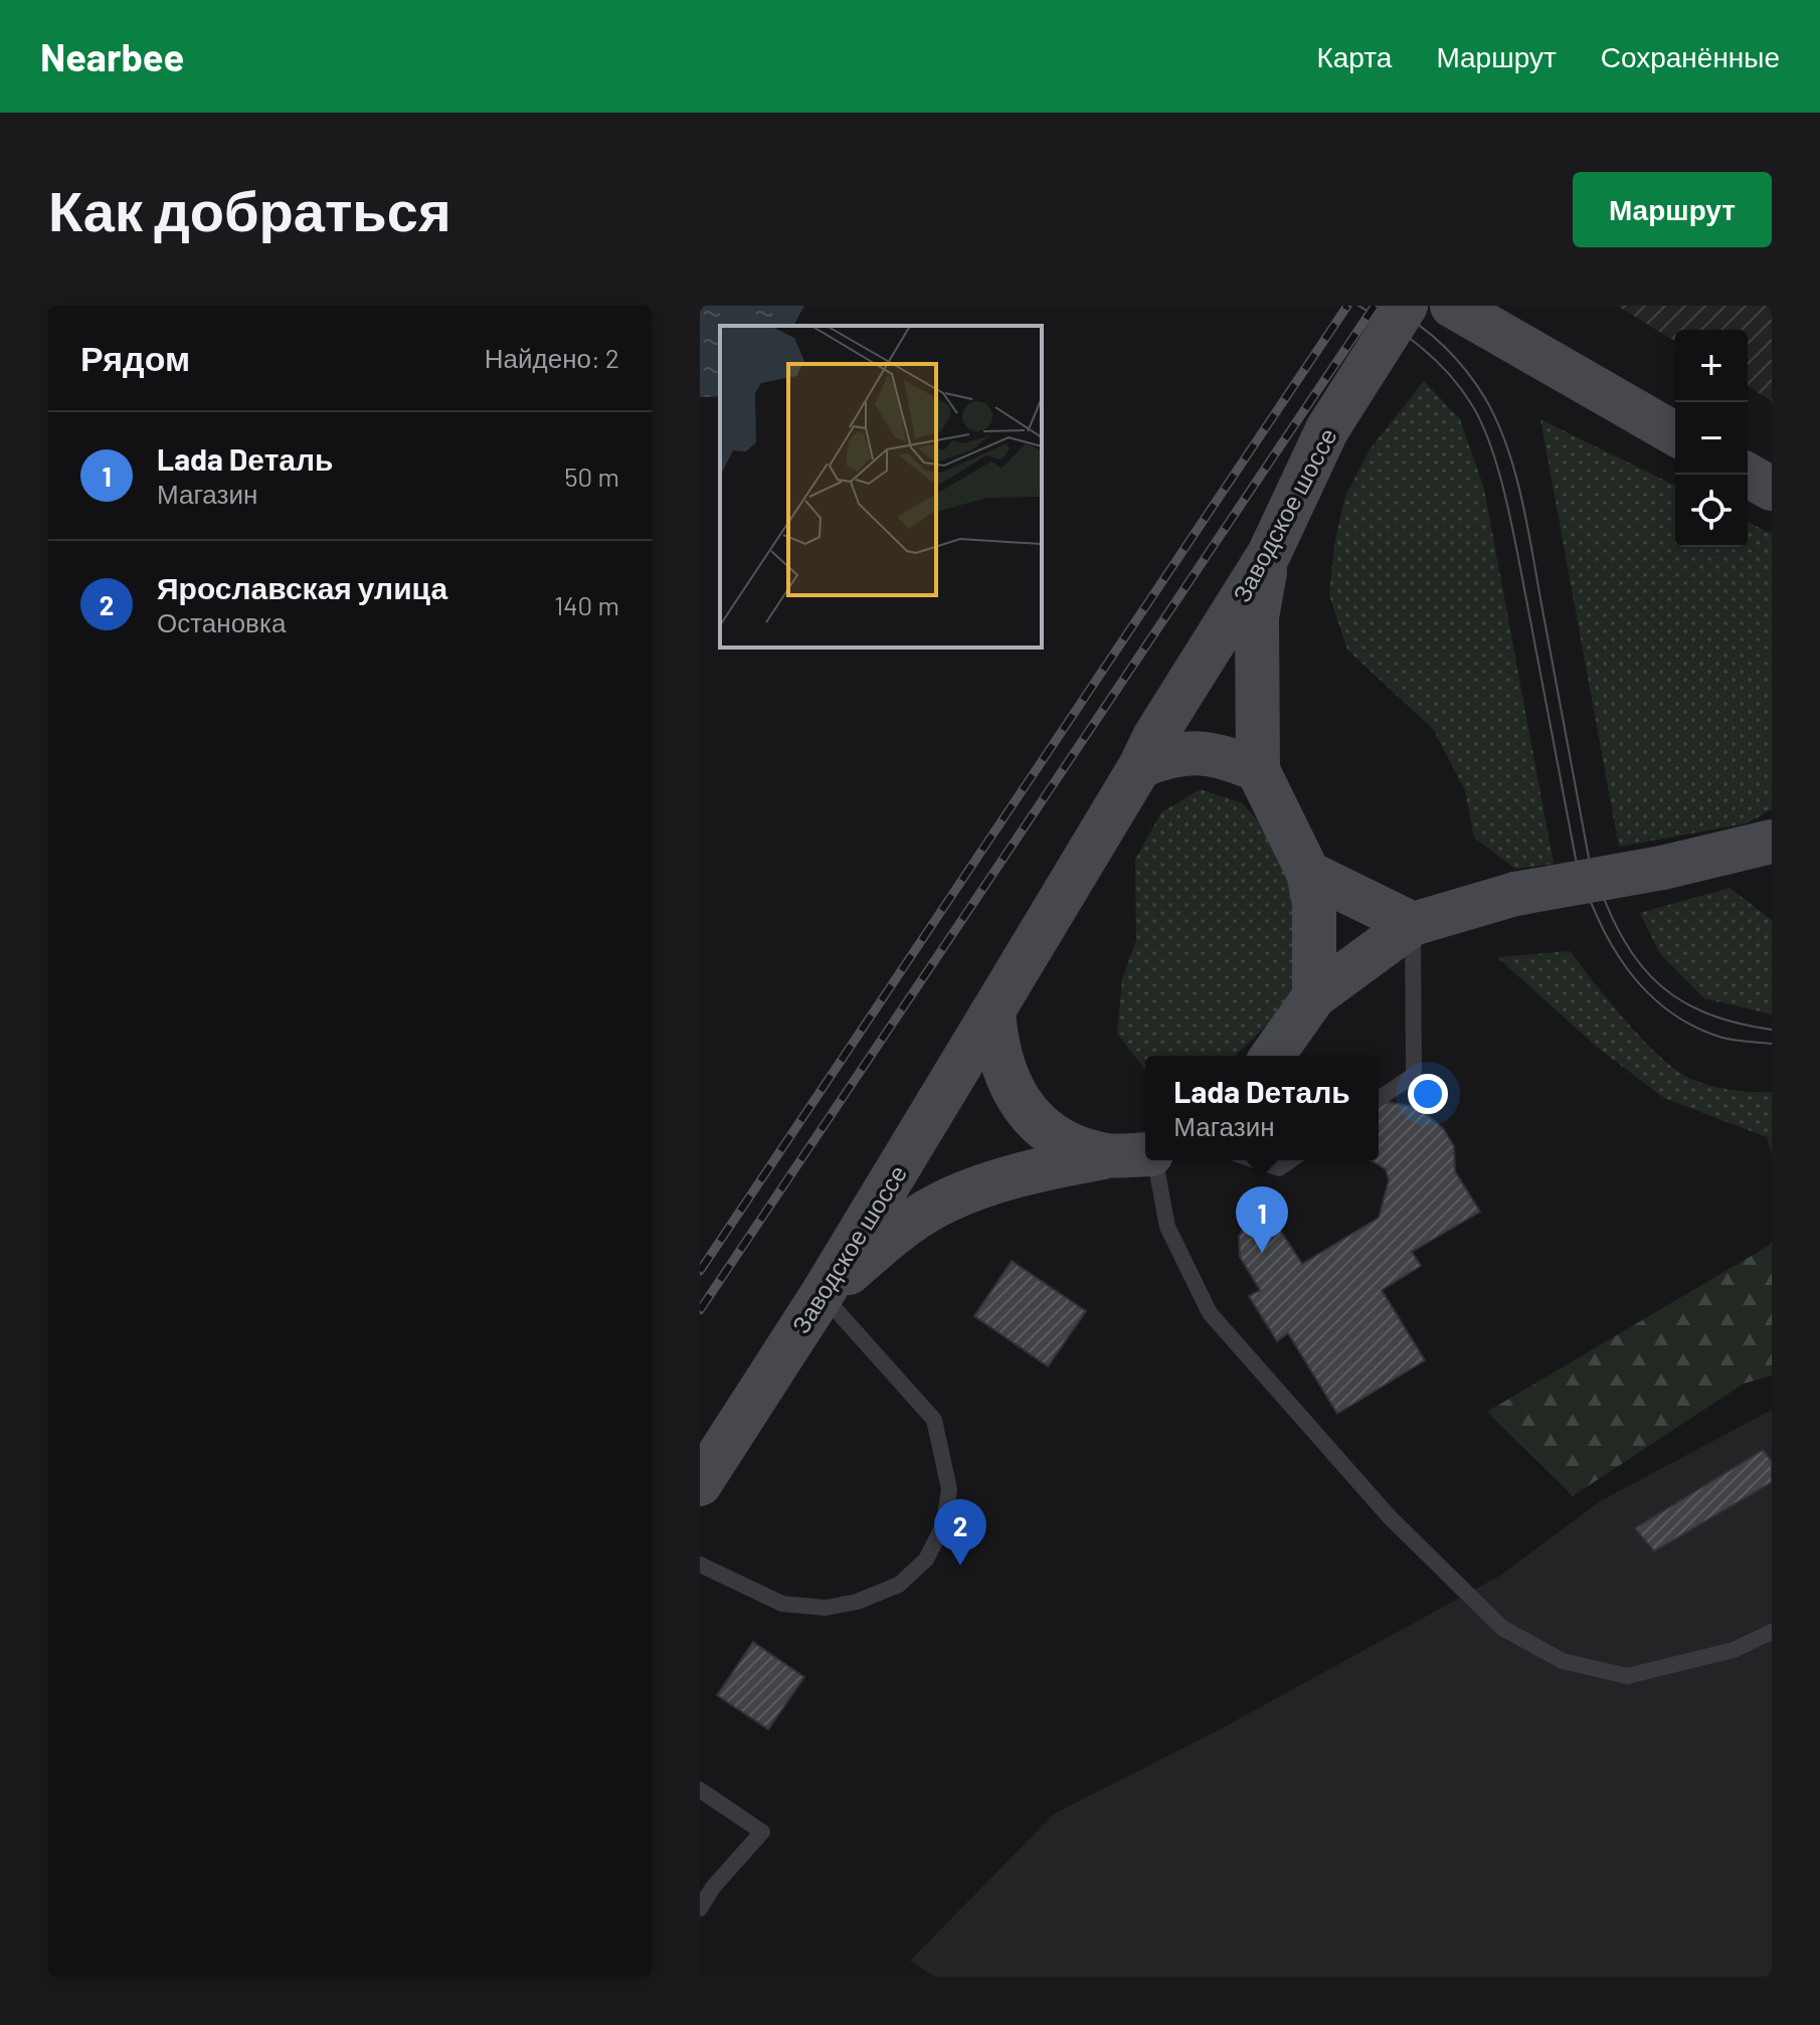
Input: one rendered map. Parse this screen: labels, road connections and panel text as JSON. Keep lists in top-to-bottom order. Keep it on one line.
{"streets":{"main road":["Заводское шоссе"]},"page":{"header":"Nearbee","nav":["Карта","Маршрут","Сохранённые"],"buttons":"Маршрут","title":"Как добраться","heading":["Рядом","Найдено: 2"],"map_buttons":["+","−"],"list":[{"mark":"1","name":"Lada Dеталь","note":"Магазин","value":"50 m"},{"mark":"2","name":"Ярославская улица","note":"Остановка","value":"140 m"}],"popup":["Lada Dеталь","Магазин"],"pins":["1","2"]}}
